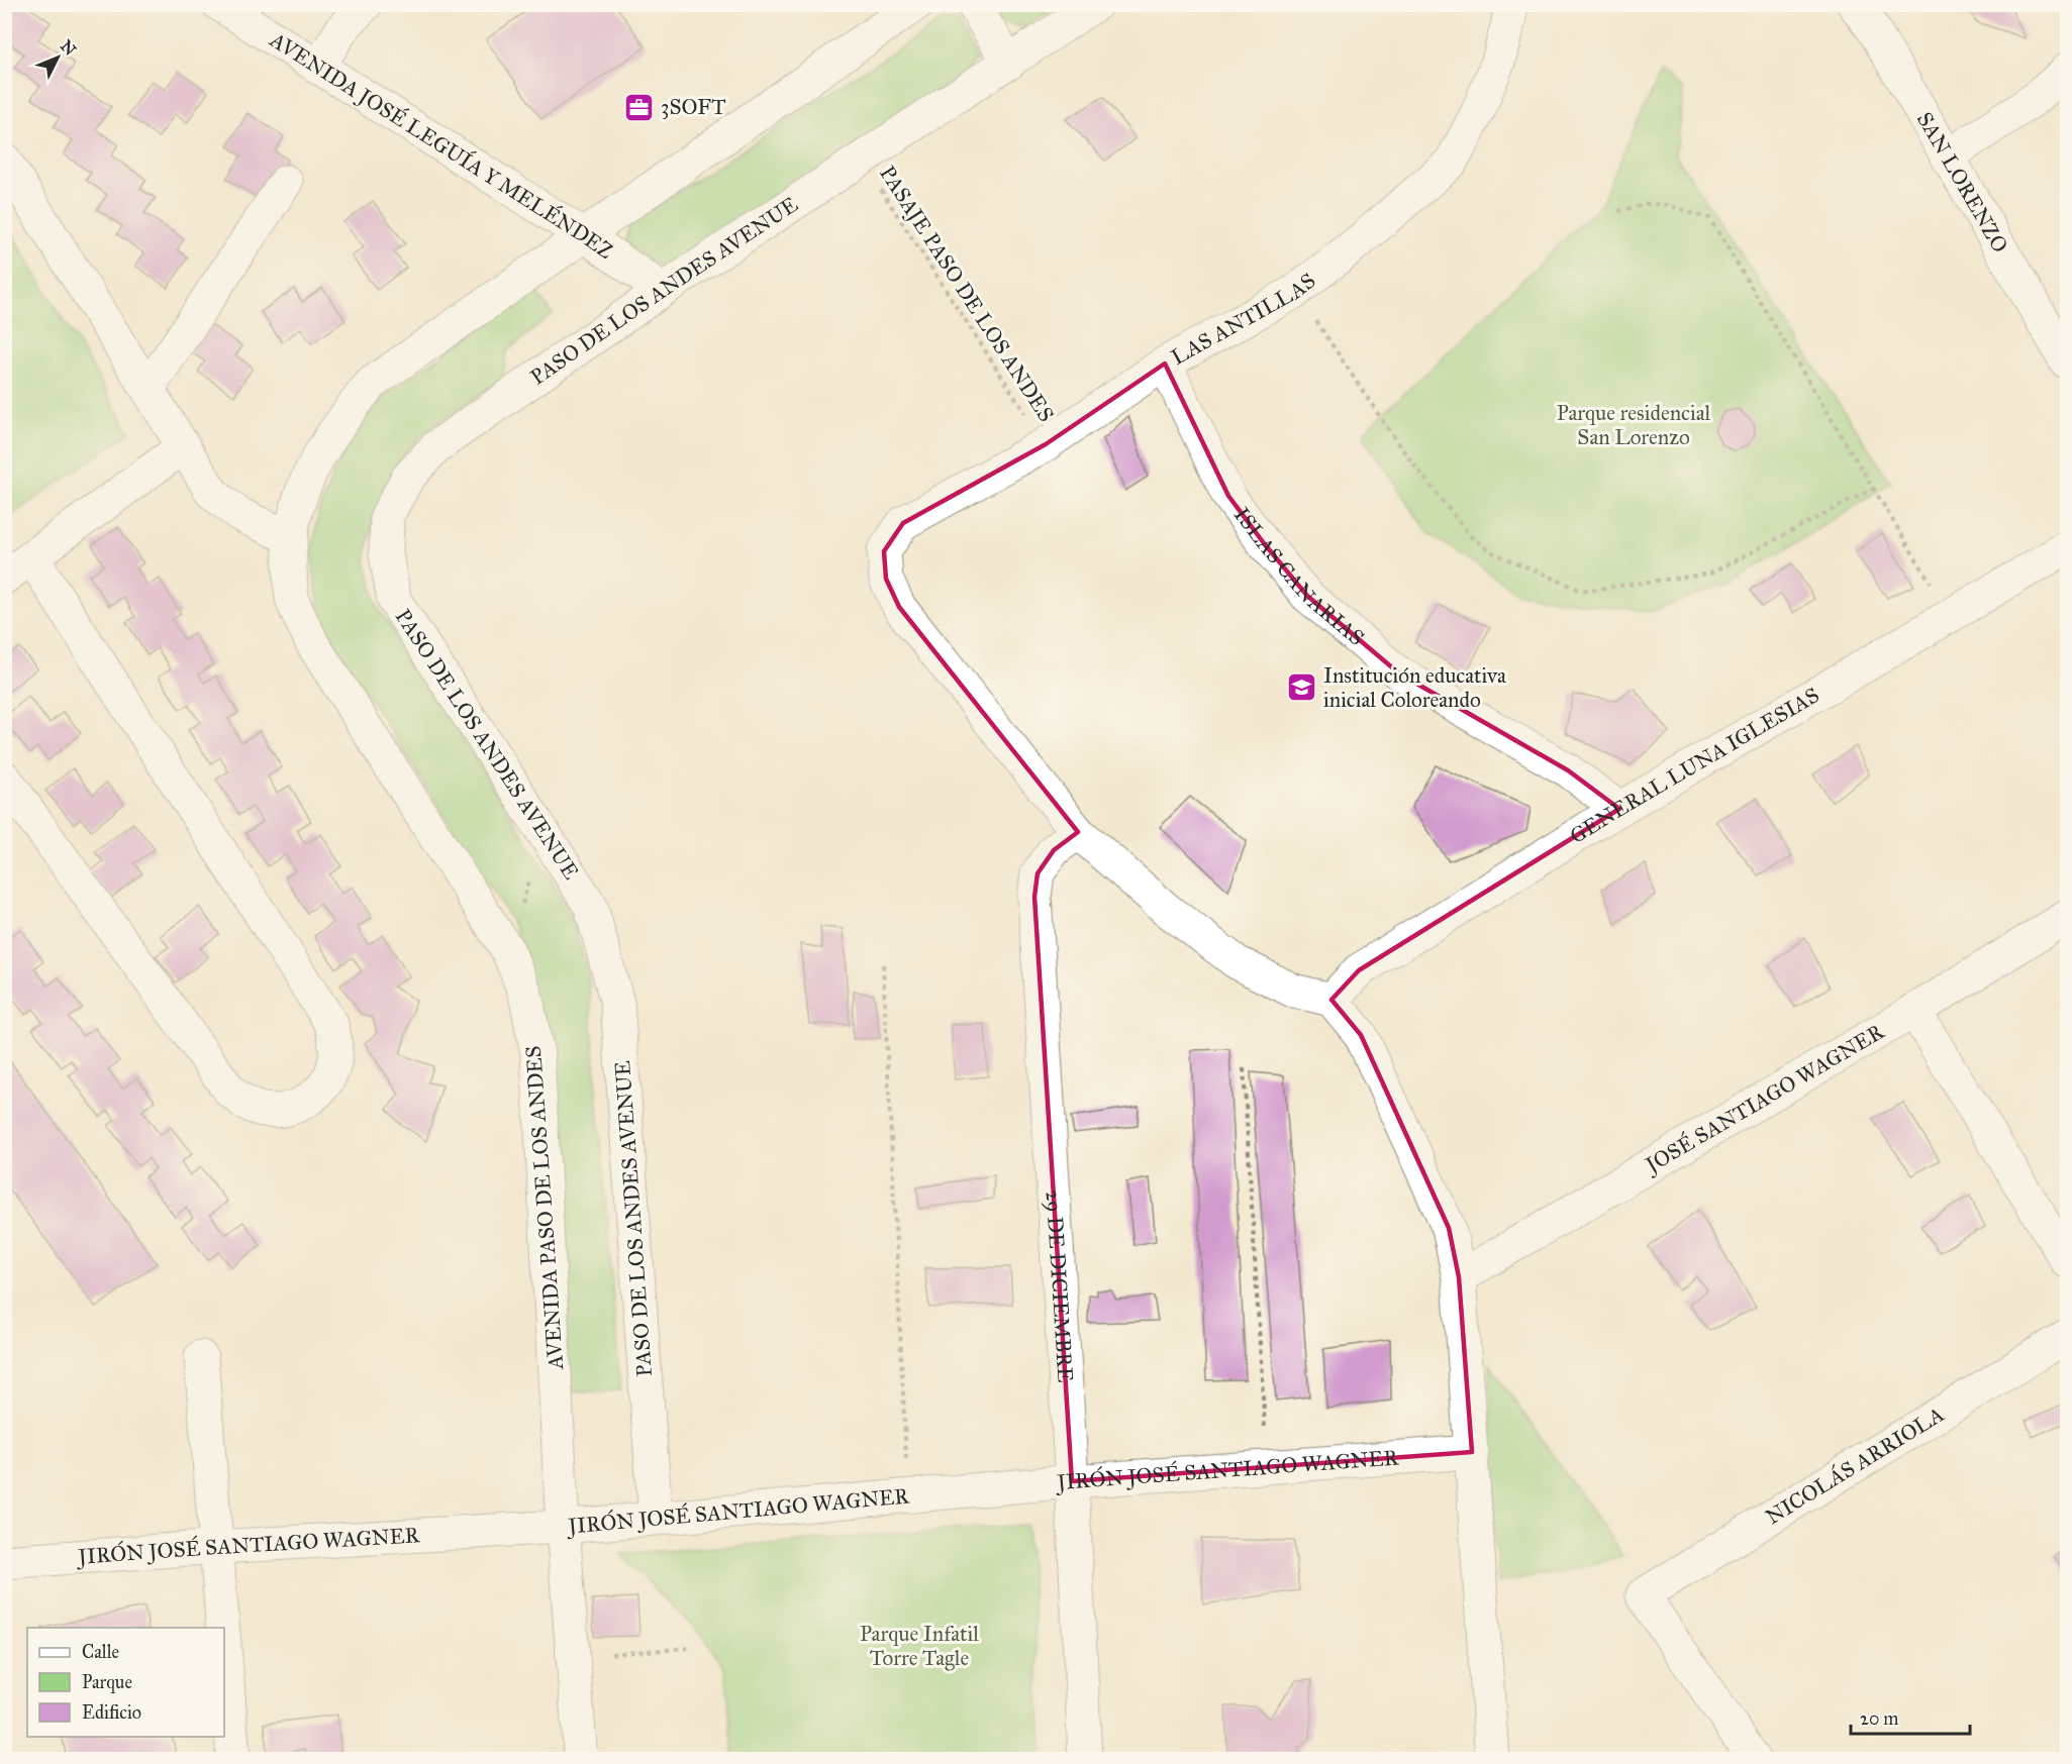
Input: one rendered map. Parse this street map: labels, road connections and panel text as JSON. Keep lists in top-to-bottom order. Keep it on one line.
{"streets":{"street":["AVENIDA JOSÉ LEGUÍA Y MELÉNDEZ","SAN LORENZO","PASO DE LOS ANDES AVENUE","LAS ANTILLAS","ISLAS CANARIAS","GENERAL LUNA IGLESIAS","JOSÉ SANTIAGO WAGNER","AVENIDA PASO DE LOS ANDES","29 DE DICIEMBRE","NICOLÁS ARRIOLA","JIRÓN JOSÉ SANTIAGO WAGNER"],"path":["PASAJE PASO DE LOS ANDES"]},"crossings":[["AVENIDA JOSÉ LEGUÍA Y MELÉNDEZ","PASO DE LOS ANDES AVENUE"],["PASO DE LOS ANDES AVENUE","PASAJE PASO DE LOS ANDES"],["PASO DE LOS ANDES AVENUE","JIRÓN JOSÉ SANTIAGO WAGNER"],["PASAJE PASO DE LOS ANDES","LAS ANTILLAS"],["LAS ANTILLAS","ISLAS CANARIAS"],["LAS ANTILLAS","29 DE DICIEMBRE"],["ISLAS CANARIAS","GENERAL LUNA IGLESIAS"],["AVENIDA PASO DE LOS ANDES","JIRÓN JOSÉ SANTIAGO WAGNER"],["29 DE DICIEMBRE","JIRÓN JOSÉ SANTIAGO WAGNER"]],"parks":["Parque residencial San Lorenzo","Parque Infatil Torre Tagle"],"places":{"office":["3SOFT"],"school or university":["Institución educativa inicial Coloreando"]},"legend":["Calle","Parque","Edificio"],"scale_bar":"20 m","north":"top right"}
